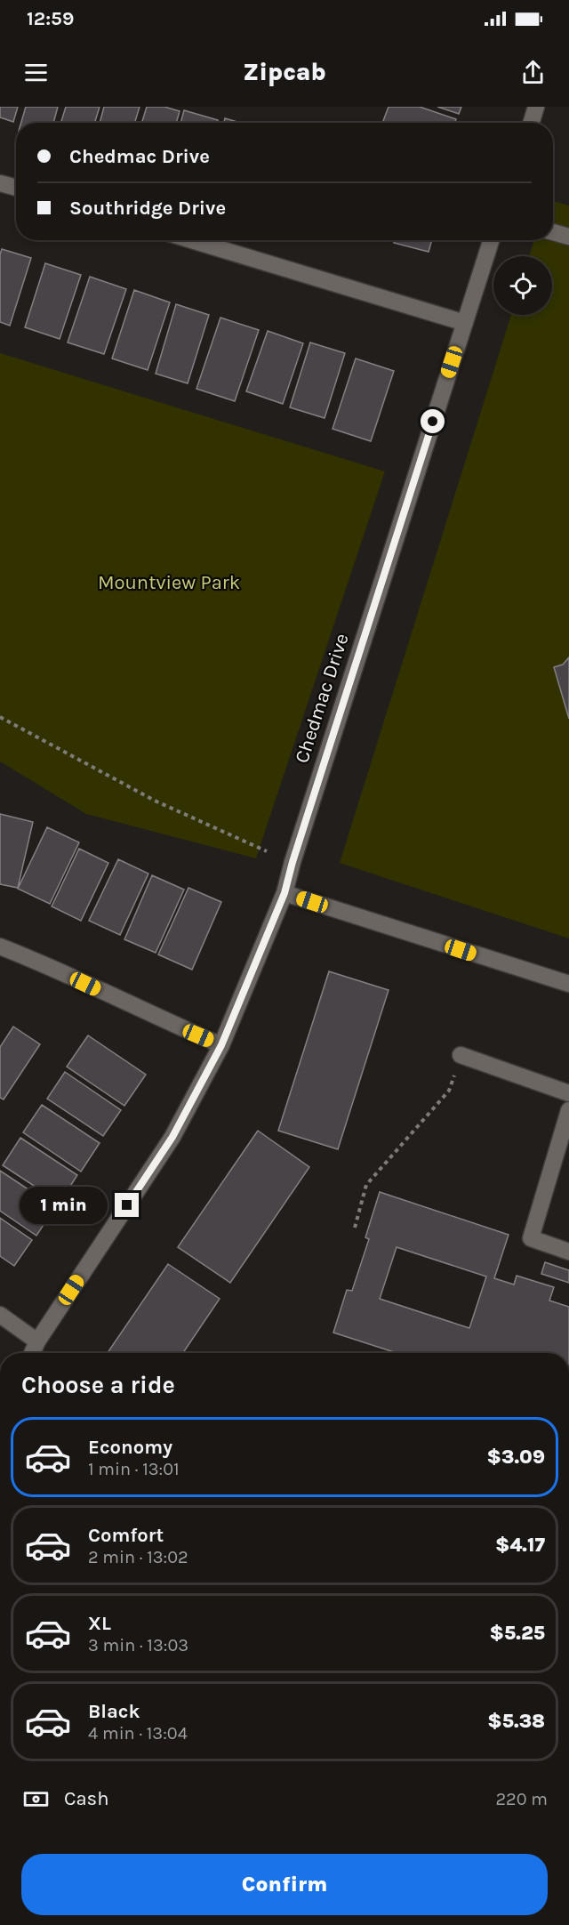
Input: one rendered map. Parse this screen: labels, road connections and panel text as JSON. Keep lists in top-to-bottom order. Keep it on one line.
{"streets":{"street":["Chedmac Drive"]},"parks":["Mountview Park"],"page":{"status":"12:59","header":"Zipcab","banner":["Chedmac Drive","Southridge Drive"],"bubble":"1 min","heading":"Choose a ride","list":[{"name":"Economy","note":"1 min · 13:01","value":"$3.09"},{"name":"Comfort","note":"2 min · 13:02","value":"$4.17"},{"name":"XL","note":"3 min · 13:03","value":"$5.25"},{"name":"Black","note":"4 min · 13:04","value":"$5.38"}],"pay":["Cash","220 m"],"buttons":"Confirm"}}
